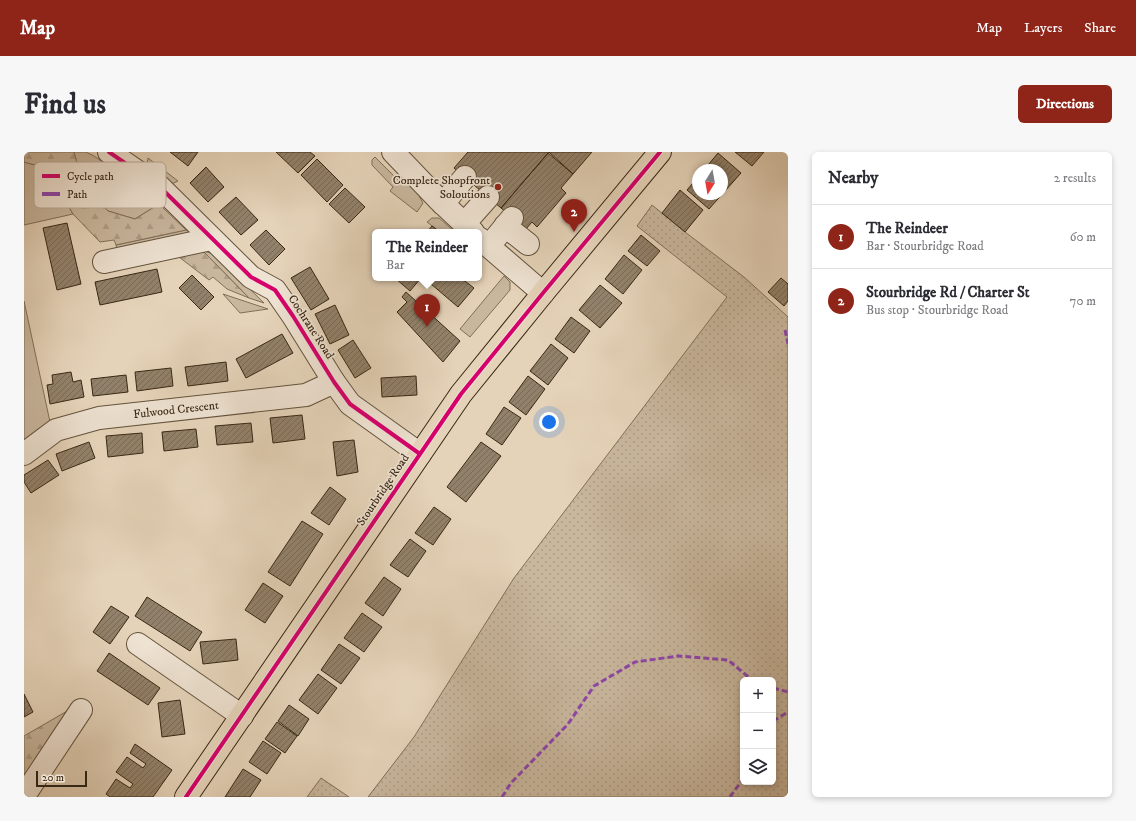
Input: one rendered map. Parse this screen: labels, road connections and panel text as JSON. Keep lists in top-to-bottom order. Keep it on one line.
{"streets":{"main road":["Stourbridge Road"],"street":["Cochrane Road","Fulwood Crescent"]},"crossings":[["Cochrane Road","Fulwood Crescent"],["Cochrane Road","Stourbridge Road"]],"places":["Complete Shopfront Soloutions"],"legend":["Cycle path","Path"],"scale_bar":"20 m","north":"bottom","page":{"header":"Map","nav":["Map","Layers","Share"],"buttons":"Directions","title":"Find us","heading":["Nearby","2 results"],"pins":["2","1"],"list":[{"mark":"1","name":"The Reindeer","note":"Bar · Stourbridge Road","value":"60 m"},{"mark":"2","name":"Stourbridge Rd / Charter St","note":"Bus stop · Stourbridge Road","value":"70 m"}],"popup":["The Reindeer","Bar"],"map_buttons":["+","−"],"scale":"20 m"}}
